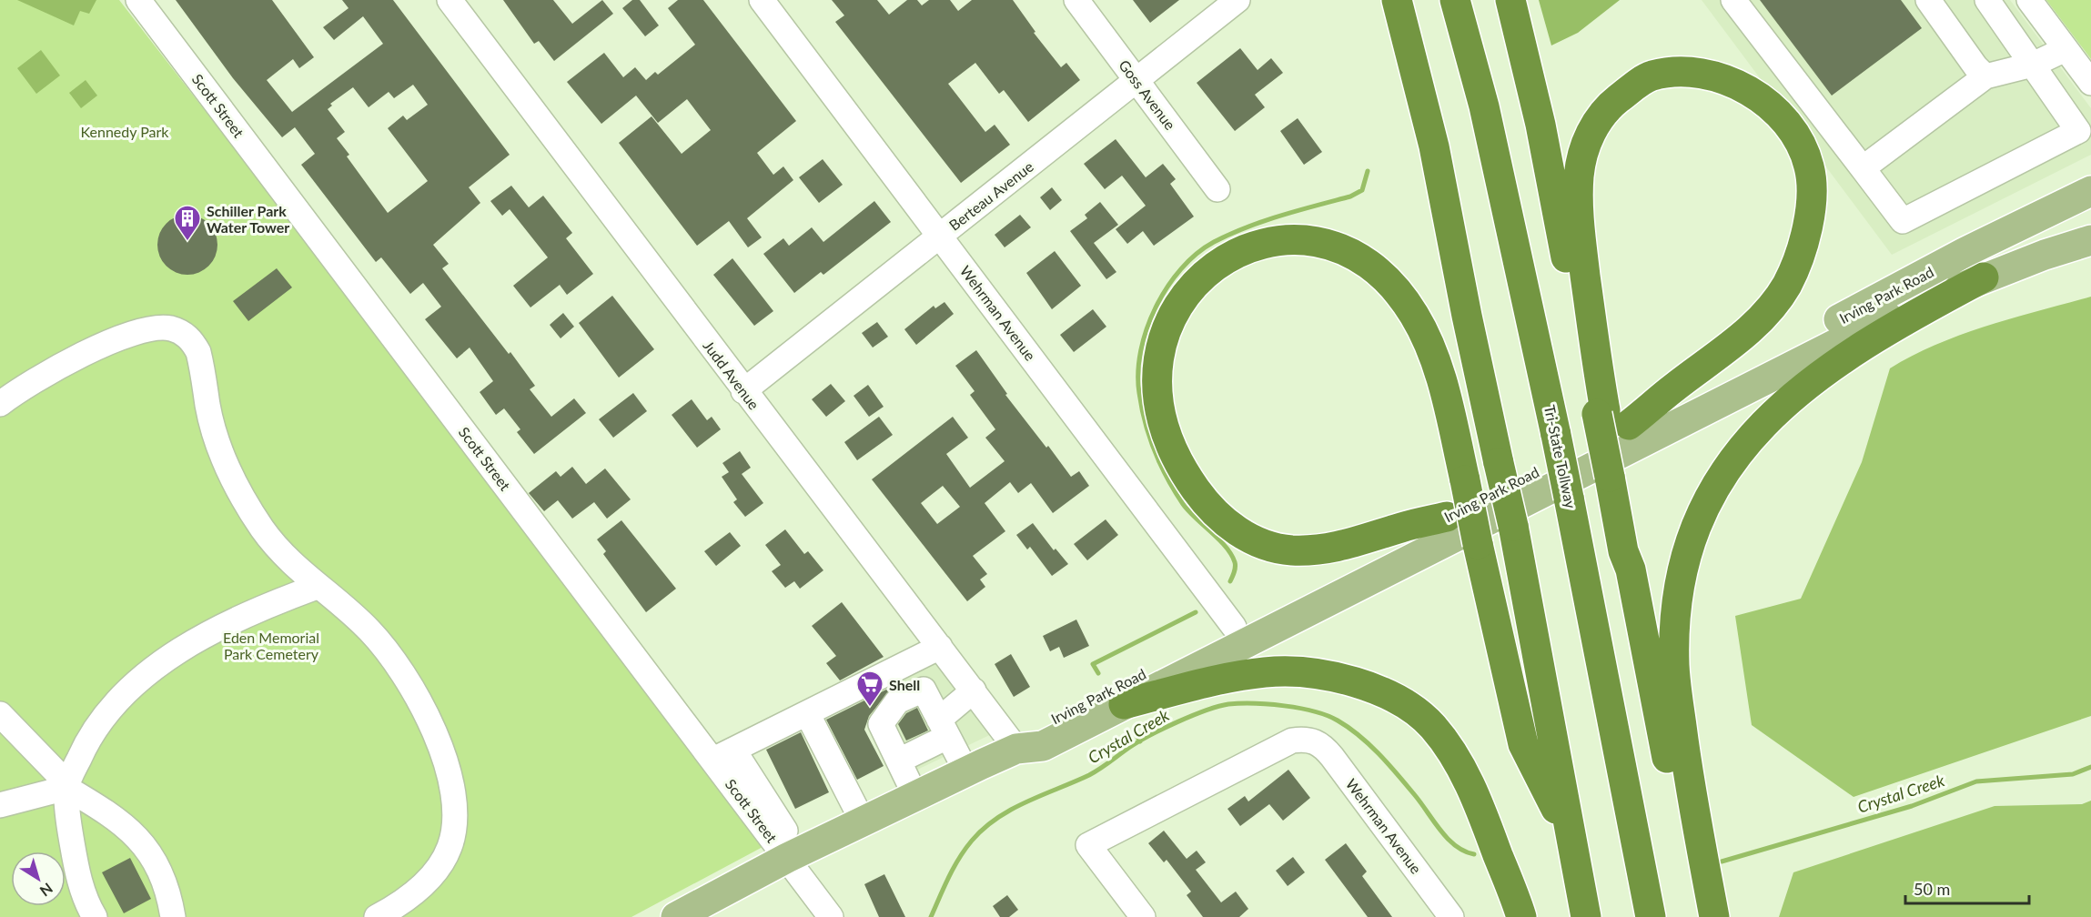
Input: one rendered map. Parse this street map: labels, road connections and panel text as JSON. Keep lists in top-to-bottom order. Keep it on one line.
{"streets":{"highway":["Tri-State Tollway"],"main road":["Irving Park Road"],"street":["Goss Avenue","Scott Street","Berteau Avenue","Wehrman Avenue","Judd Avenue"]},"crossings":[["Goss Avenue","Berteau Avenue"],["Scott Street","Irving Park Road"],["Berteau Avenue","Wehrman Avenue"],["Berteau Avenue","Judd Avenue"],["Irving Park Road","Wehrman Avenue"],["Irving Park Road","Judd Avenue"]],"water":["Crystal Creek"],"parks":["Kennedy Park","Eden Memorial Park Cemetery"],"places":{"building":["Schiller Park Water Tower"],"supermarket":["Shell"]},"scale_bar":"50 m","north":"bottom right"}
